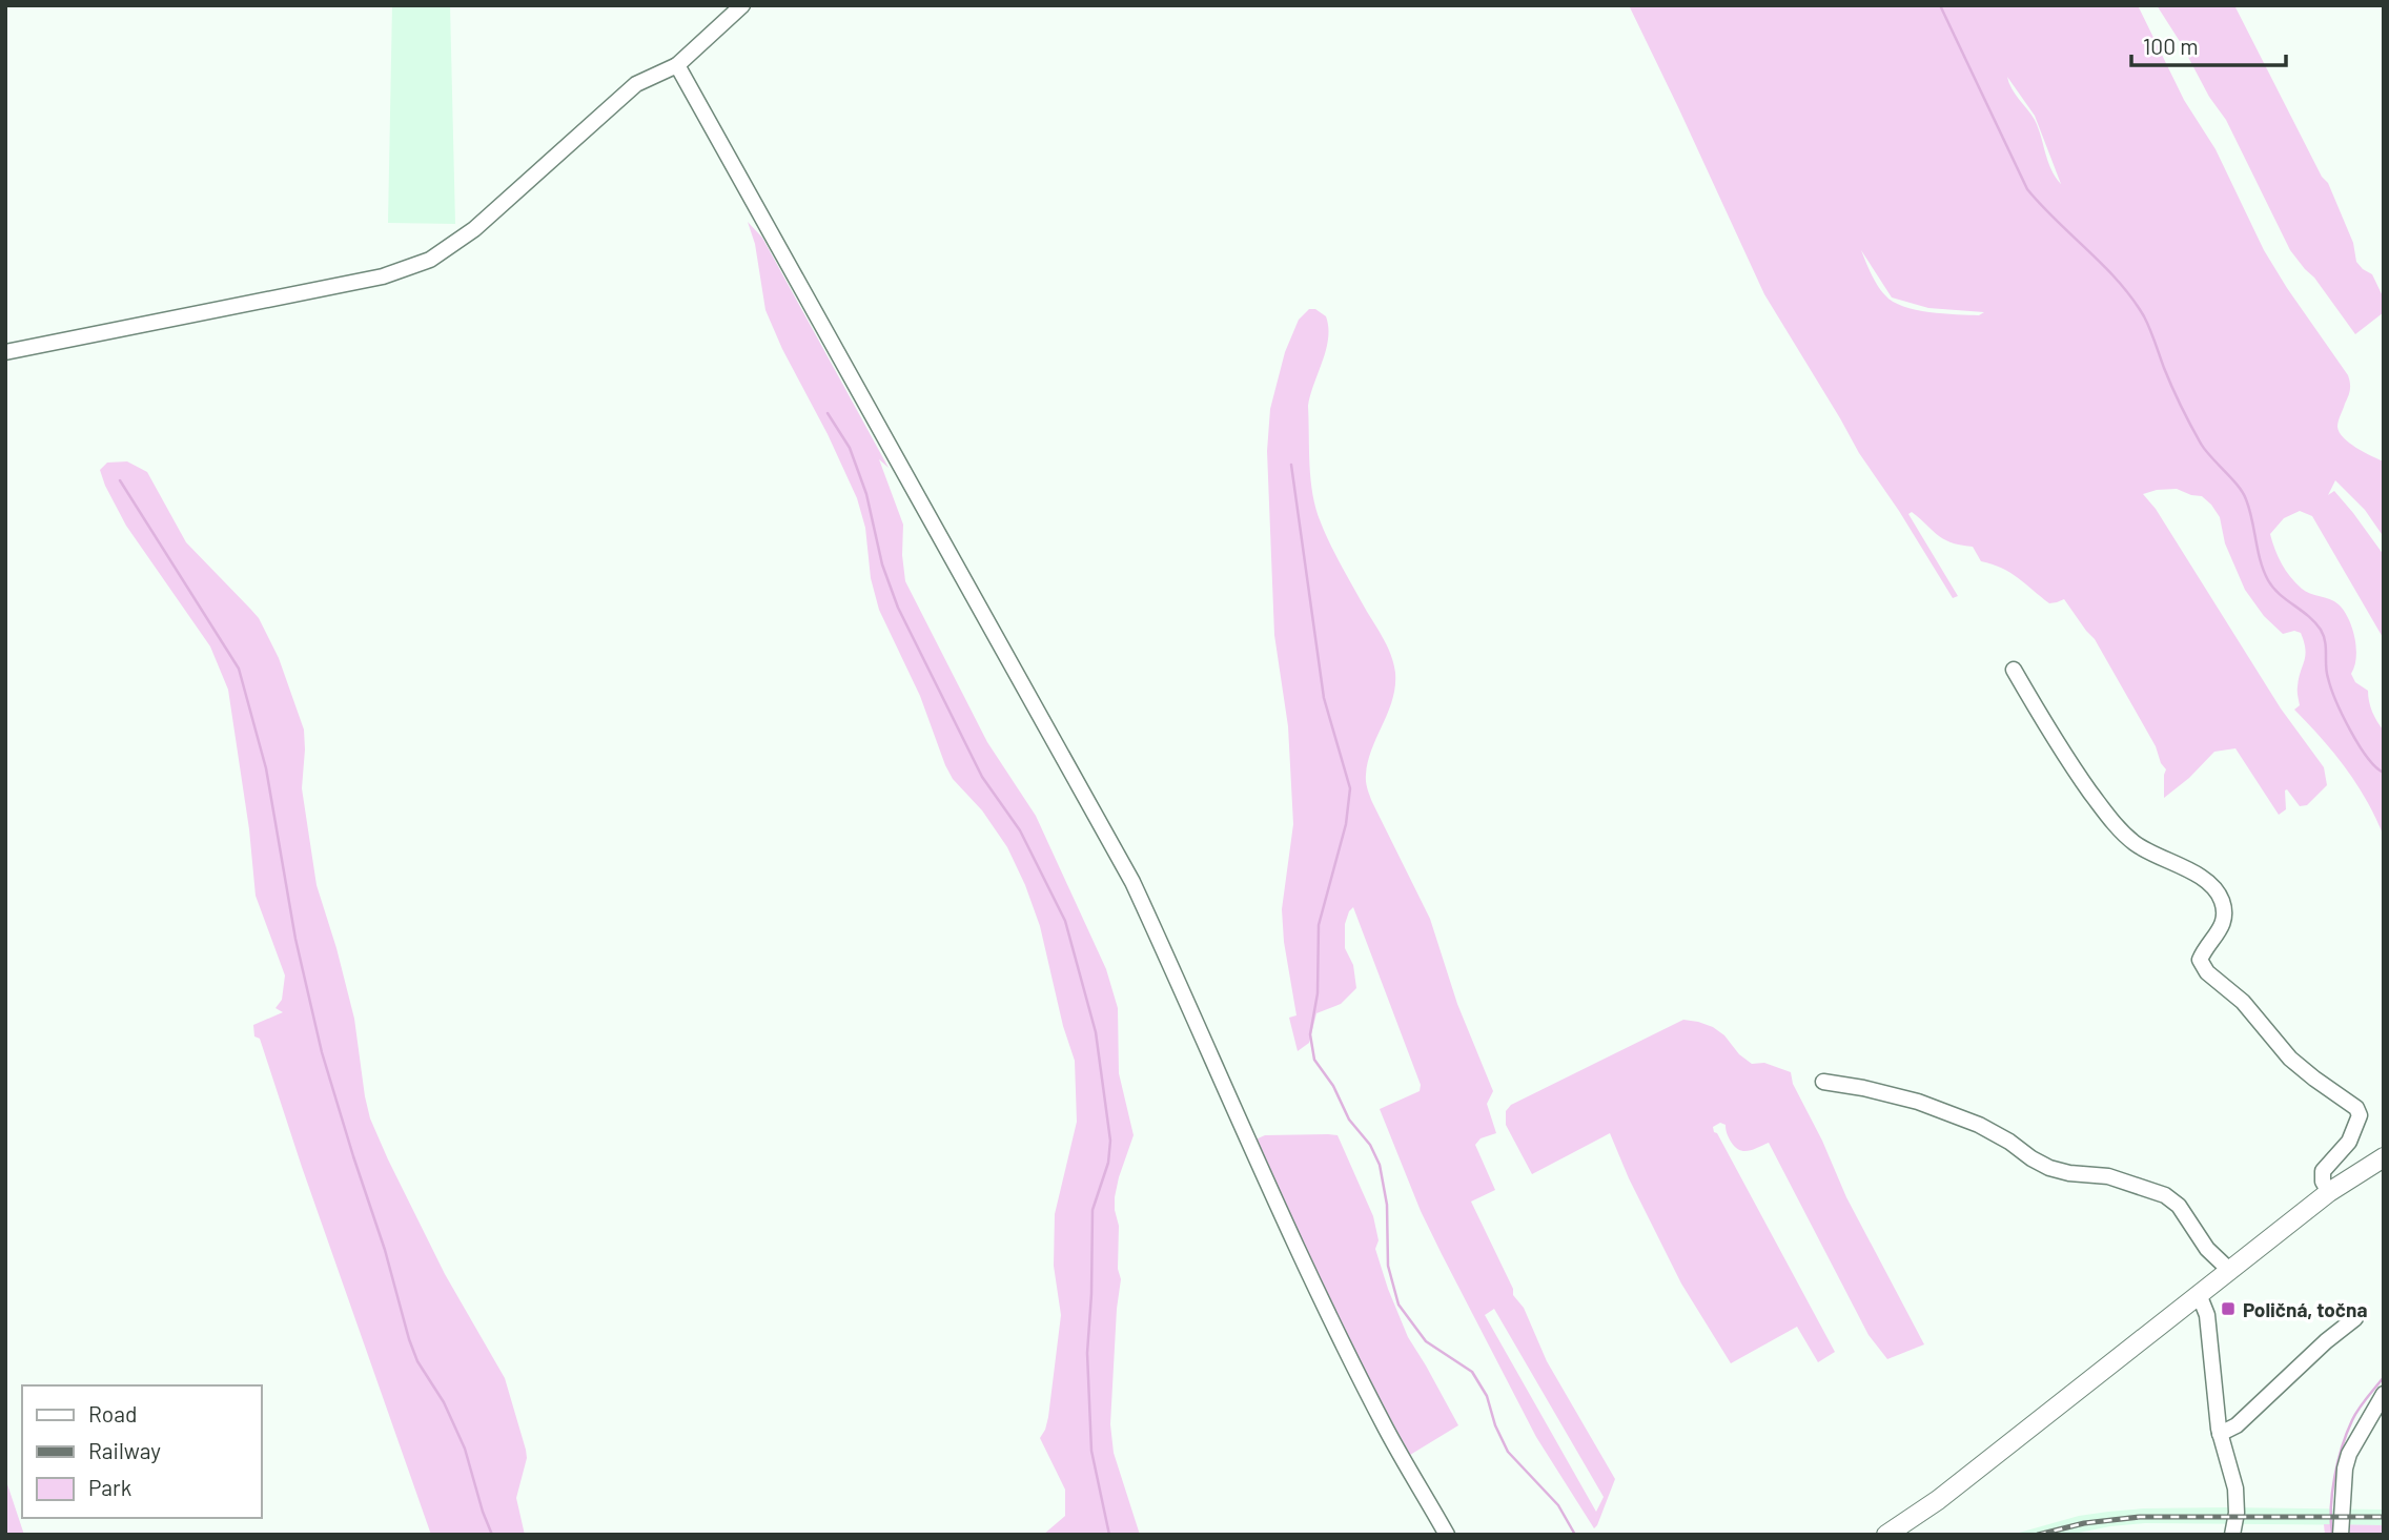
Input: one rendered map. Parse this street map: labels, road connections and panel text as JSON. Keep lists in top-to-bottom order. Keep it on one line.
{"places":{"transit":["Poličná, točna"]},"legend":["Road","Railway","Park"],"scale_bar":"100 m"}
